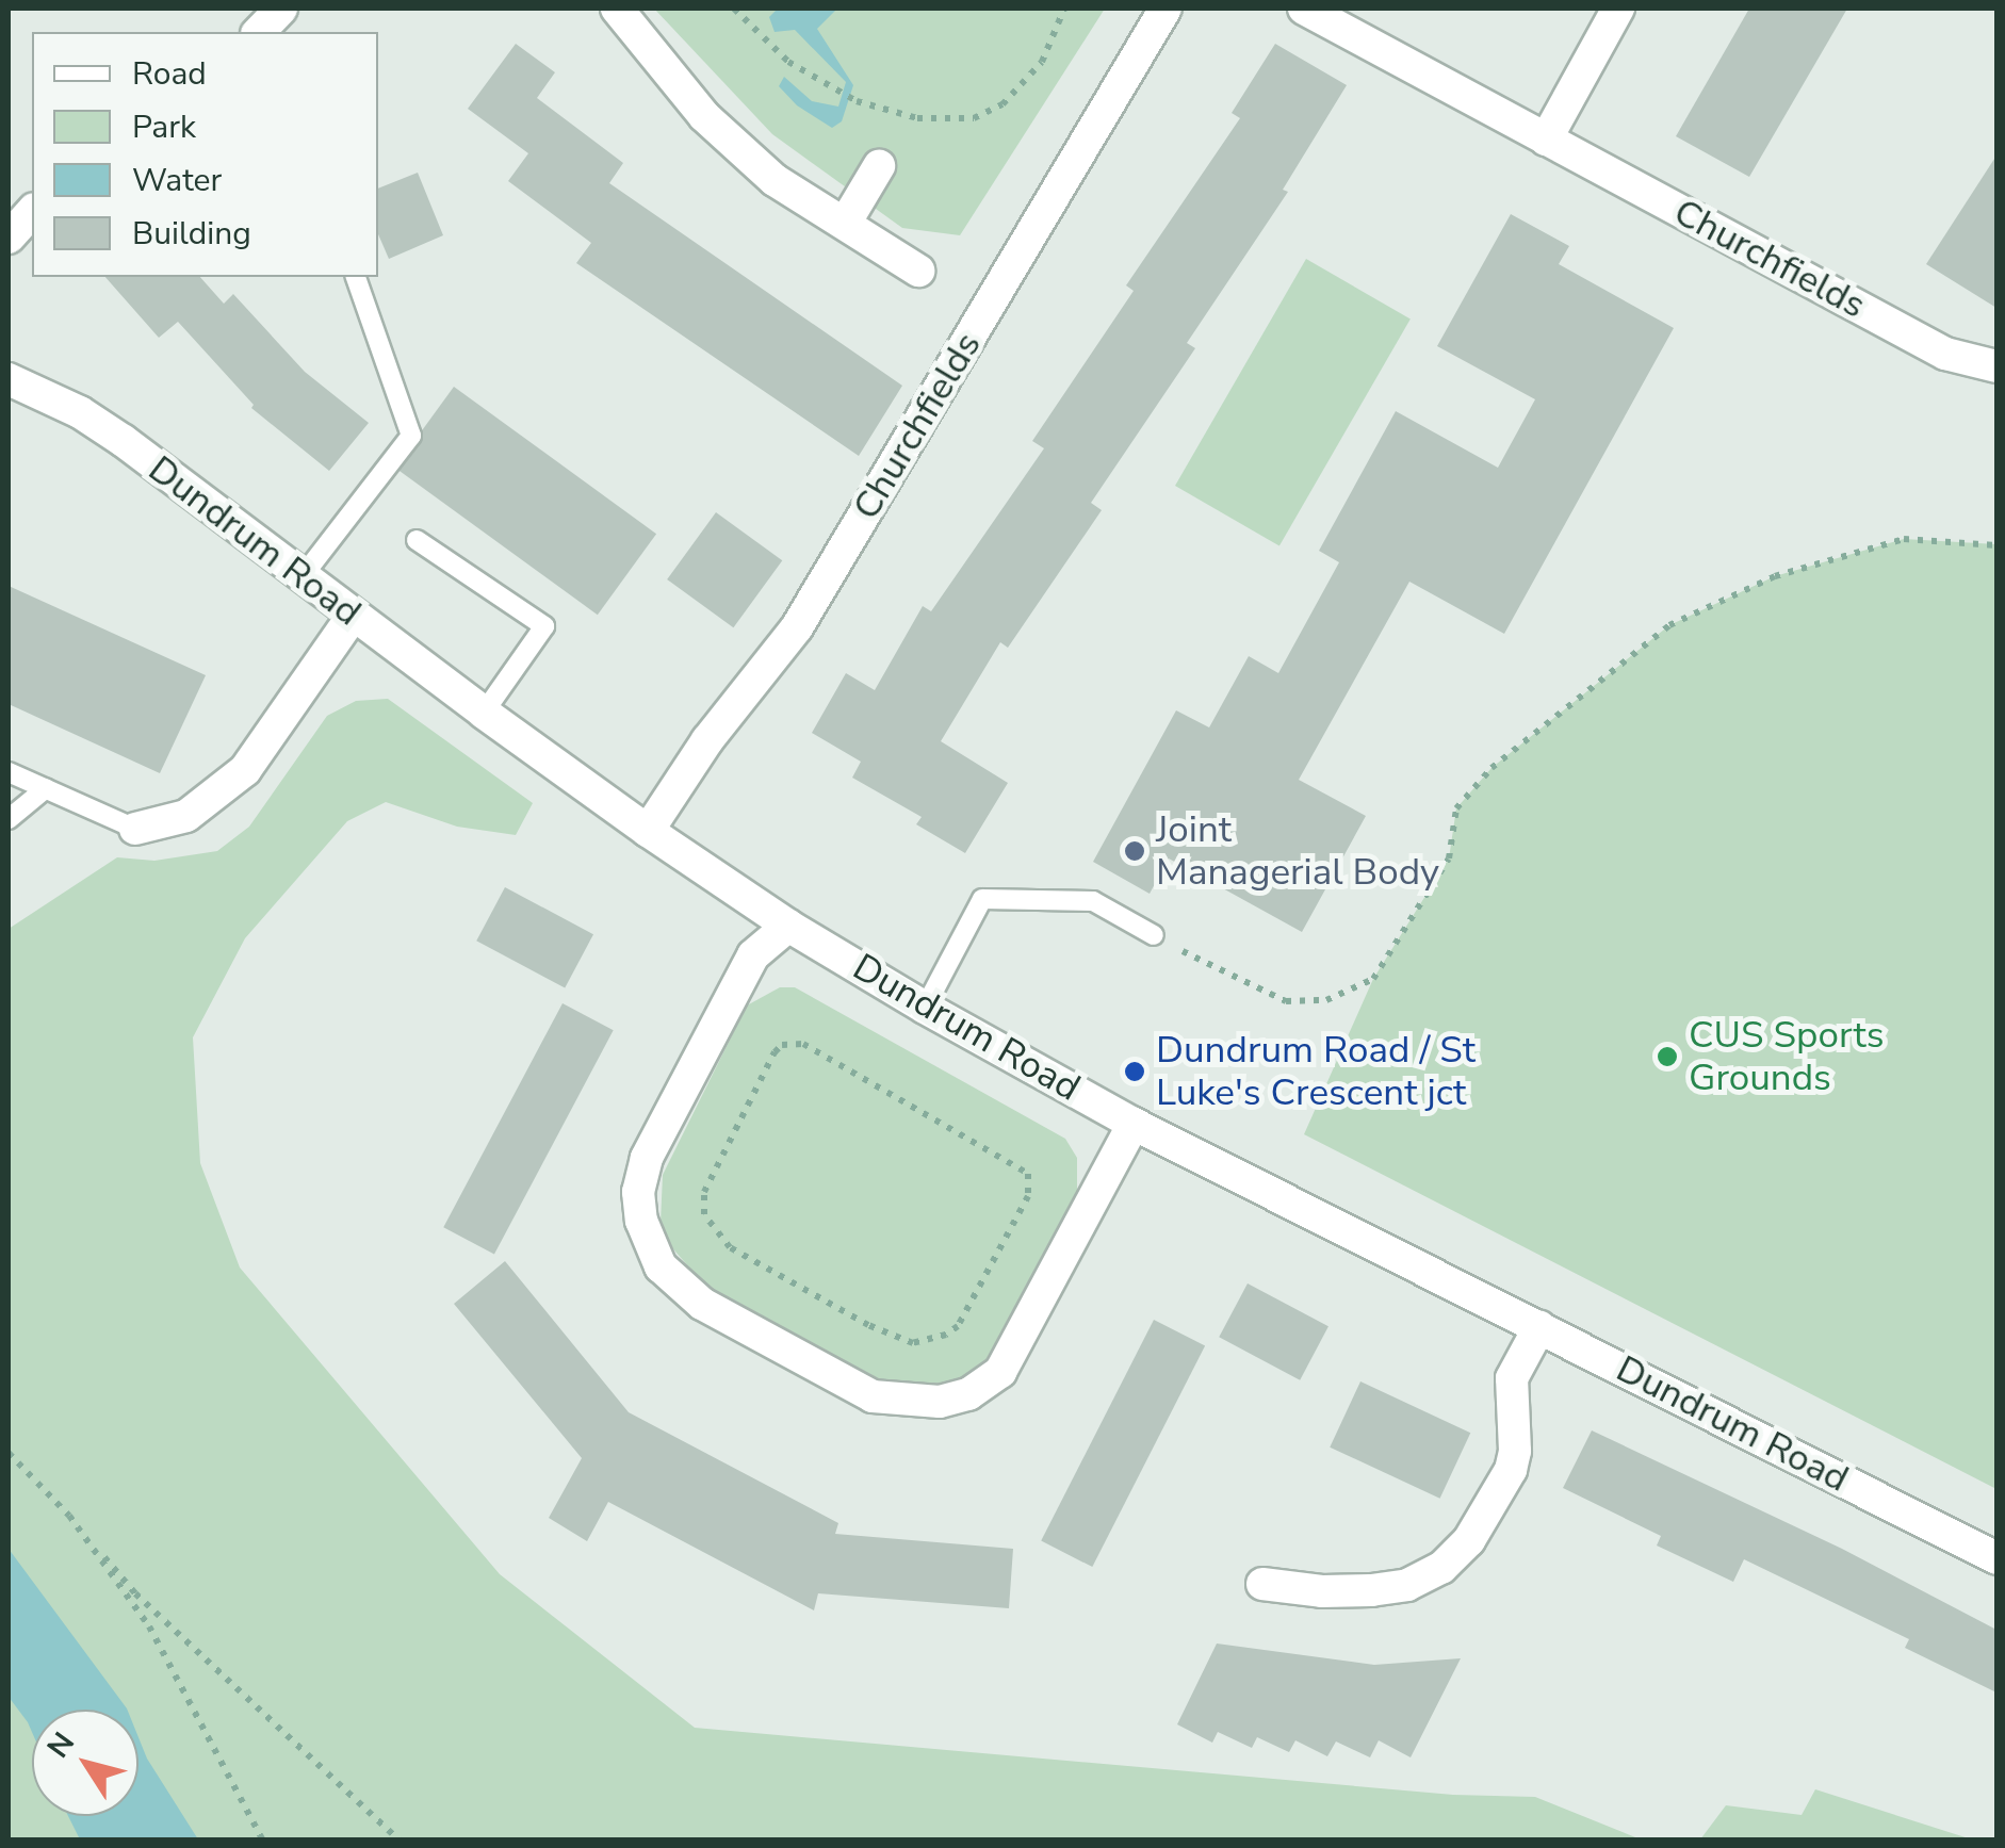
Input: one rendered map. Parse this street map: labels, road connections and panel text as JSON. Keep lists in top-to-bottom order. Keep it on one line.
{"streets":{"street":["Churchfields","Dundrum Road"]},"crossings":[["Churchfields","Dundrum Road"]],"places":["Joint Managerial Body","CUS Sports Grounds","Dundrum Road / St Luke's Crescent jct"],"legend":["Road","Park","Water","Building"],"north":"top left"}
